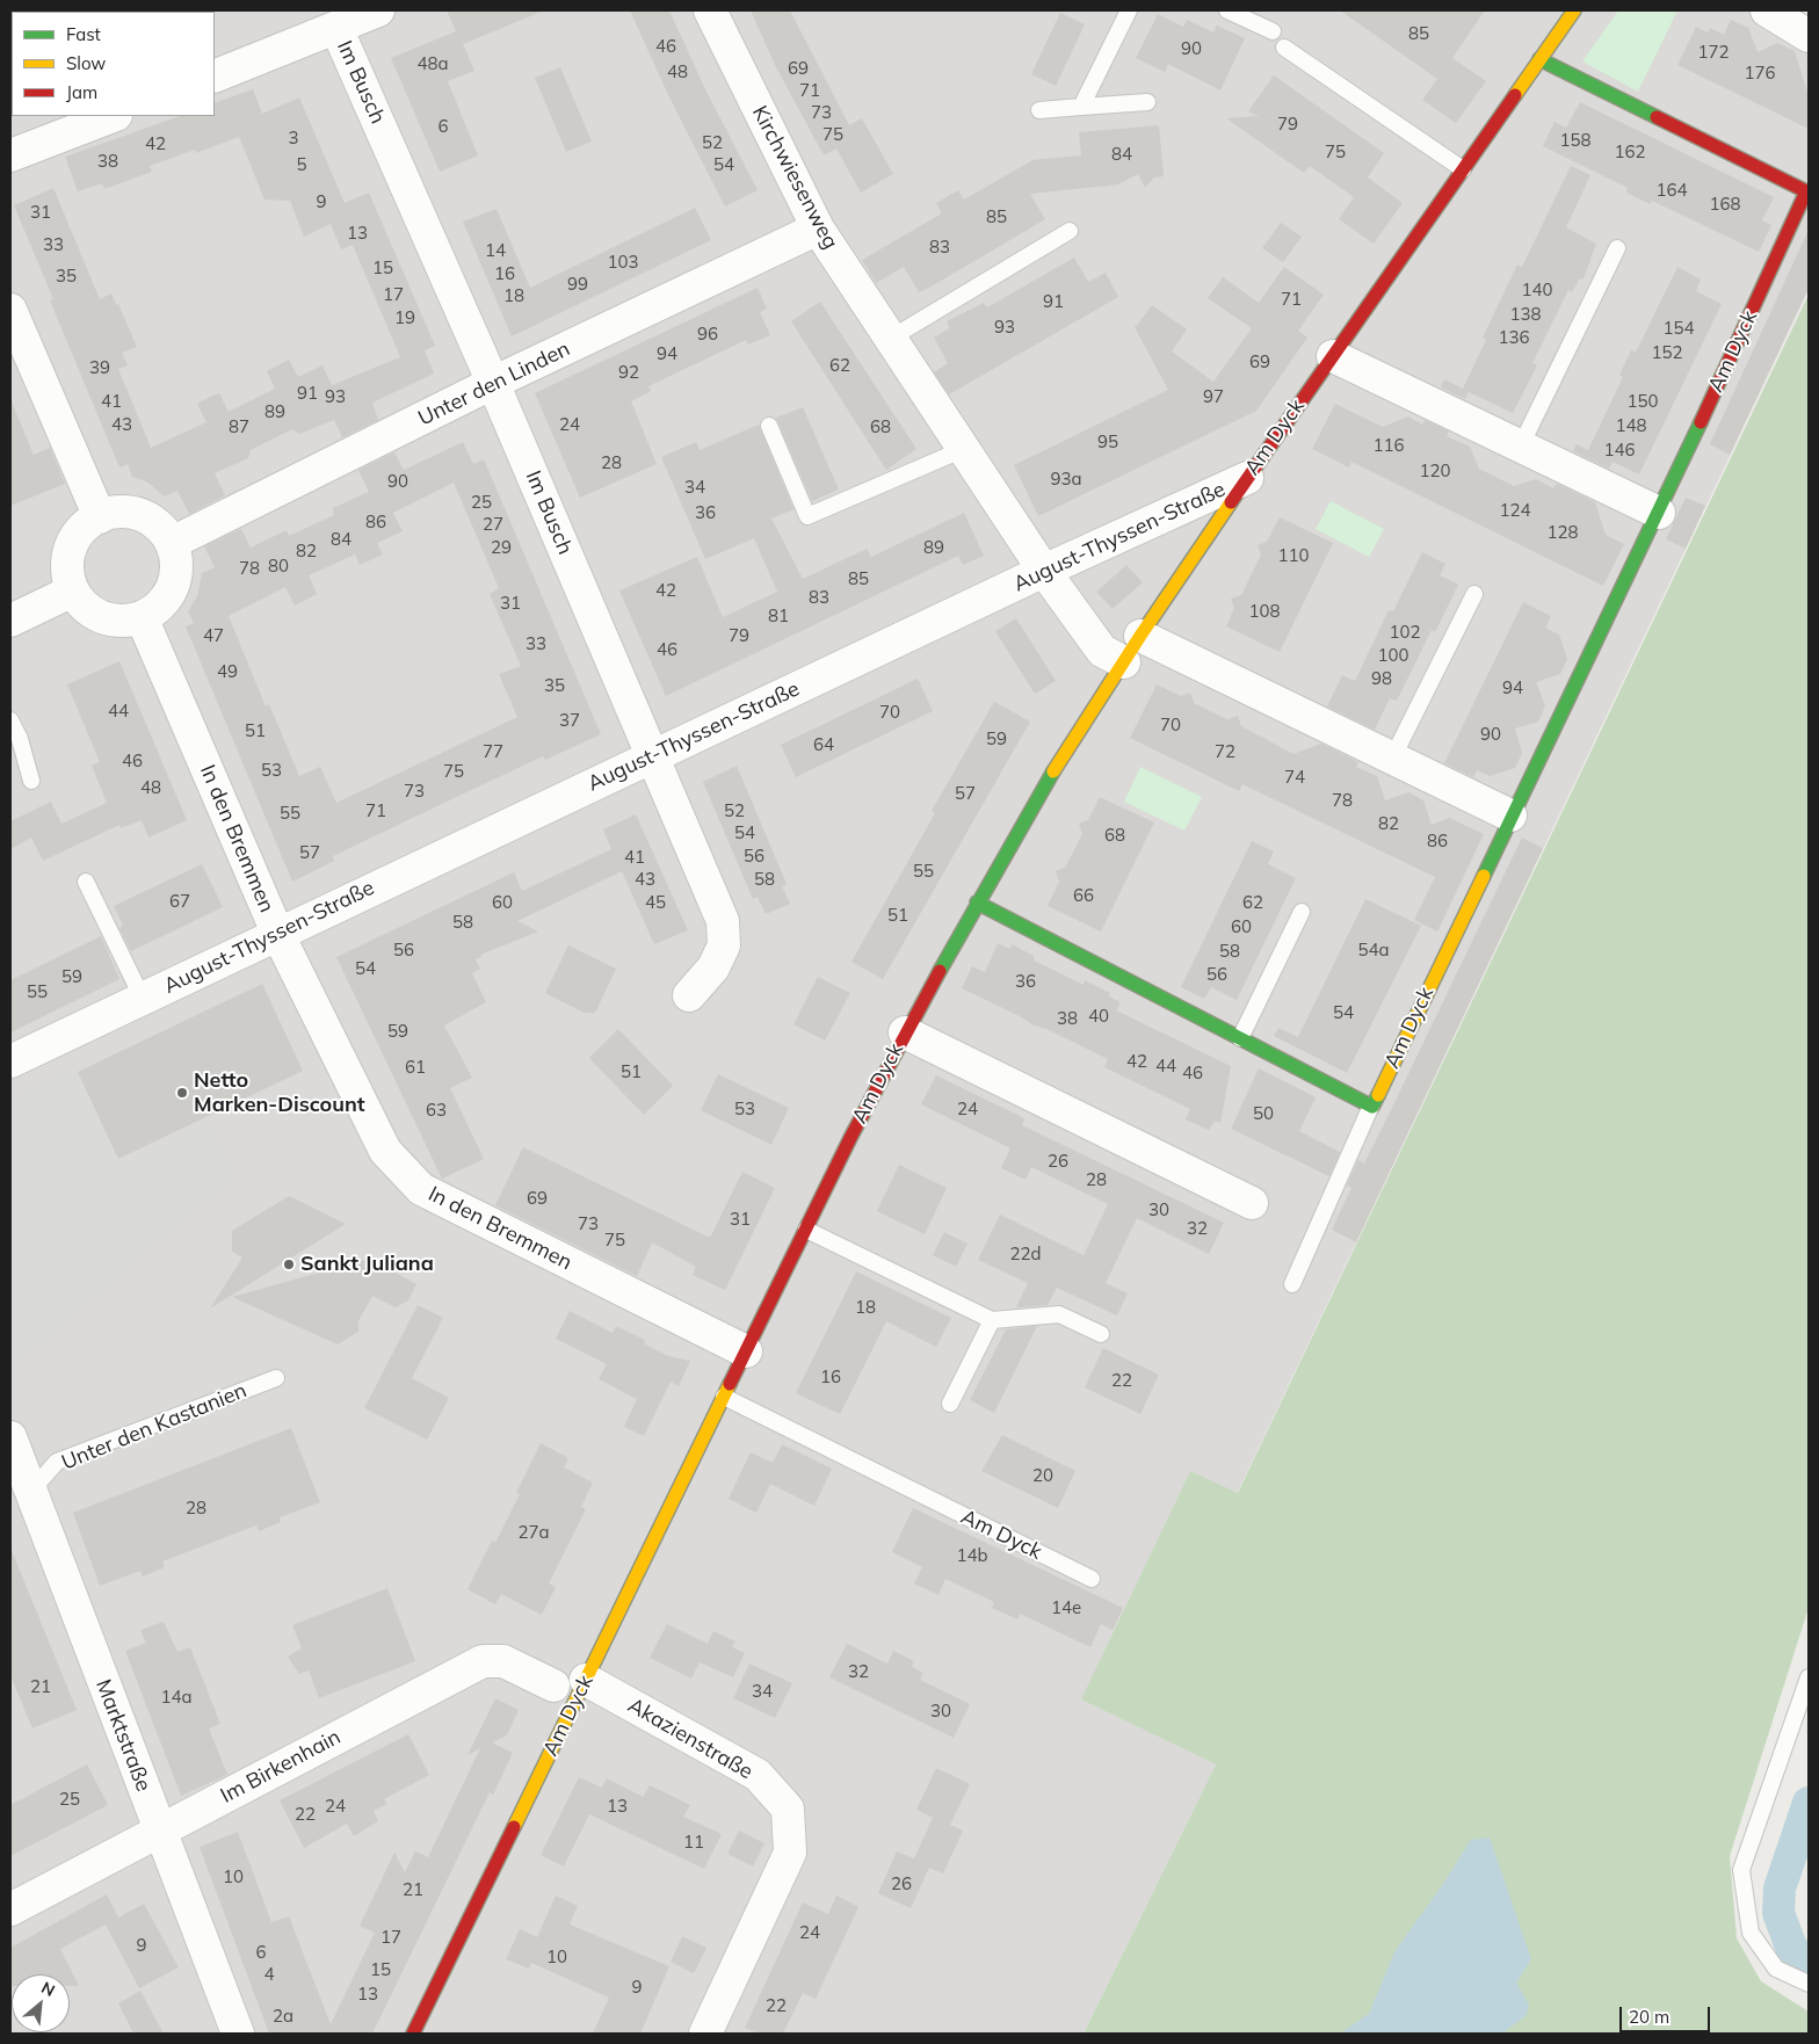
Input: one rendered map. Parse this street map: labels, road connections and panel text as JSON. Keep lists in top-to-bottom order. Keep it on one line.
{"streets":{"main road":["Am Dyck"],"street":["Im Busch","Kirchwiesenweg","Unter den Linden","August-Thyssen-Straße","In den Bremmen","Marktstraße","Akazienstraße","Im Birkenhain"],"lane":["Unter den Kastanien"]},"crossings":[["Im Busch","Unter den Linden"],["Im Busch","August-Thyssen-Straße"],["Kirchwiesenweg","Am Dyck"],["Kirchwiesenweg","Unter den Linden"],["Kirchwiesenweg","August-Thyssen-Straße"],["Am Dyck","August-Thyssen-Straße"],["Am Dyck","In den Bremmen"],["Am Dyck","Akazienstraße"],["Unter den Linden","In den Bremmen"],["August-Thyssen-Straße","In den Bremmen"],["Unter den Kastanien","Marktstraße"],["Marktstraße","Im Birkenhain"]],"places":["Netto Marken-Discount","Sankt Juliana"],"house_numbers":["85","46","90","172","48a","69","48","176","71","73","79","6","75","3","158","52","42","75","162","84","38","5","54","164","9","168","31","85","13","33","83","14","103","15","16","35","99","140","17","18","71","91","138","19","93","154","96","136","152","94","69","62","39","92","91","93","97","41","150","89","43","24","148","87","68","95","116","146","28","120","93a","90","34","25","124","36","86","27","128","84","29","89","82","110","80","78","85","42","83","31","108","81","102","47","79","33","46","100","49","98","35","94","44","70","37","70","51","90","59","64","77","72","46","53","75","74","48","73","57","78","71","52","55","82","54","68","86","57","56","41","55","43","58","66","67","60","45","62","51","58","60","56","54a","58","54","56","59","36","55","54","40","38","59","42","44","61","51","46","53","24","63","50","26","28","69","30","31","73","32","75","22d","18","16","22","20","28","27a","14b","14e","32","21","34","14a","30","25","24","13","22","11","10","26","21","24","17","9","6","10","15","4","9","13","22","2a"],"legend":["Fast","Slow","Jam"],"scale_bar":"20 m","north":"top right"}
